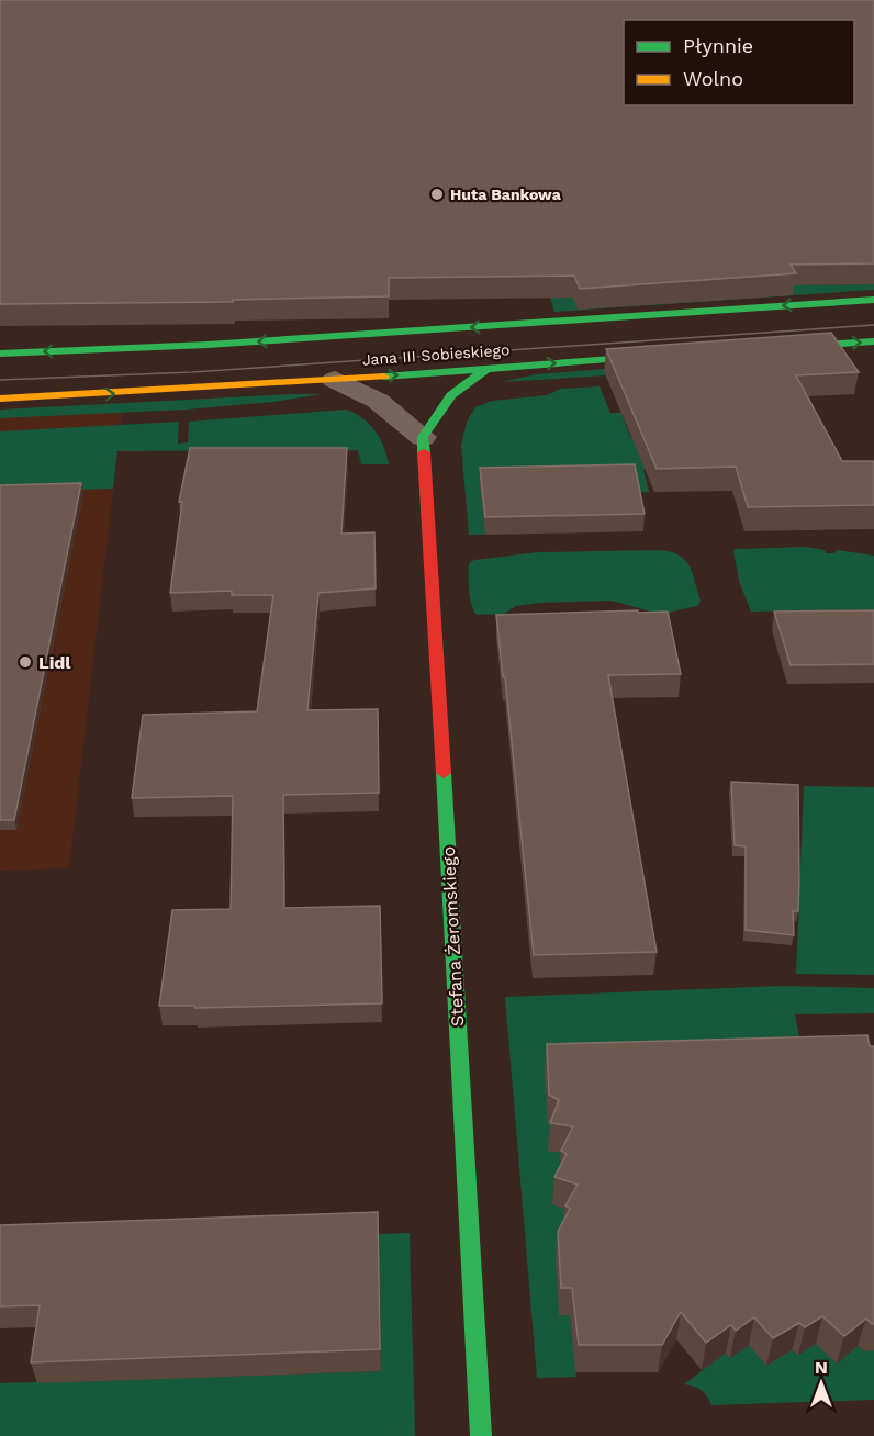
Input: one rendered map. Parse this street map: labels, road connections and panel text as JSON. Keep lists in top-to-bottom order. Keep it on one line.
{"streets":{"main road":["Jana III Sobieskiego","Stefana Żeromskiego"]},"places":["Huta Bankowa","Lidl"],"legend":["Płynnie","Wolno"],"north":"top"}
